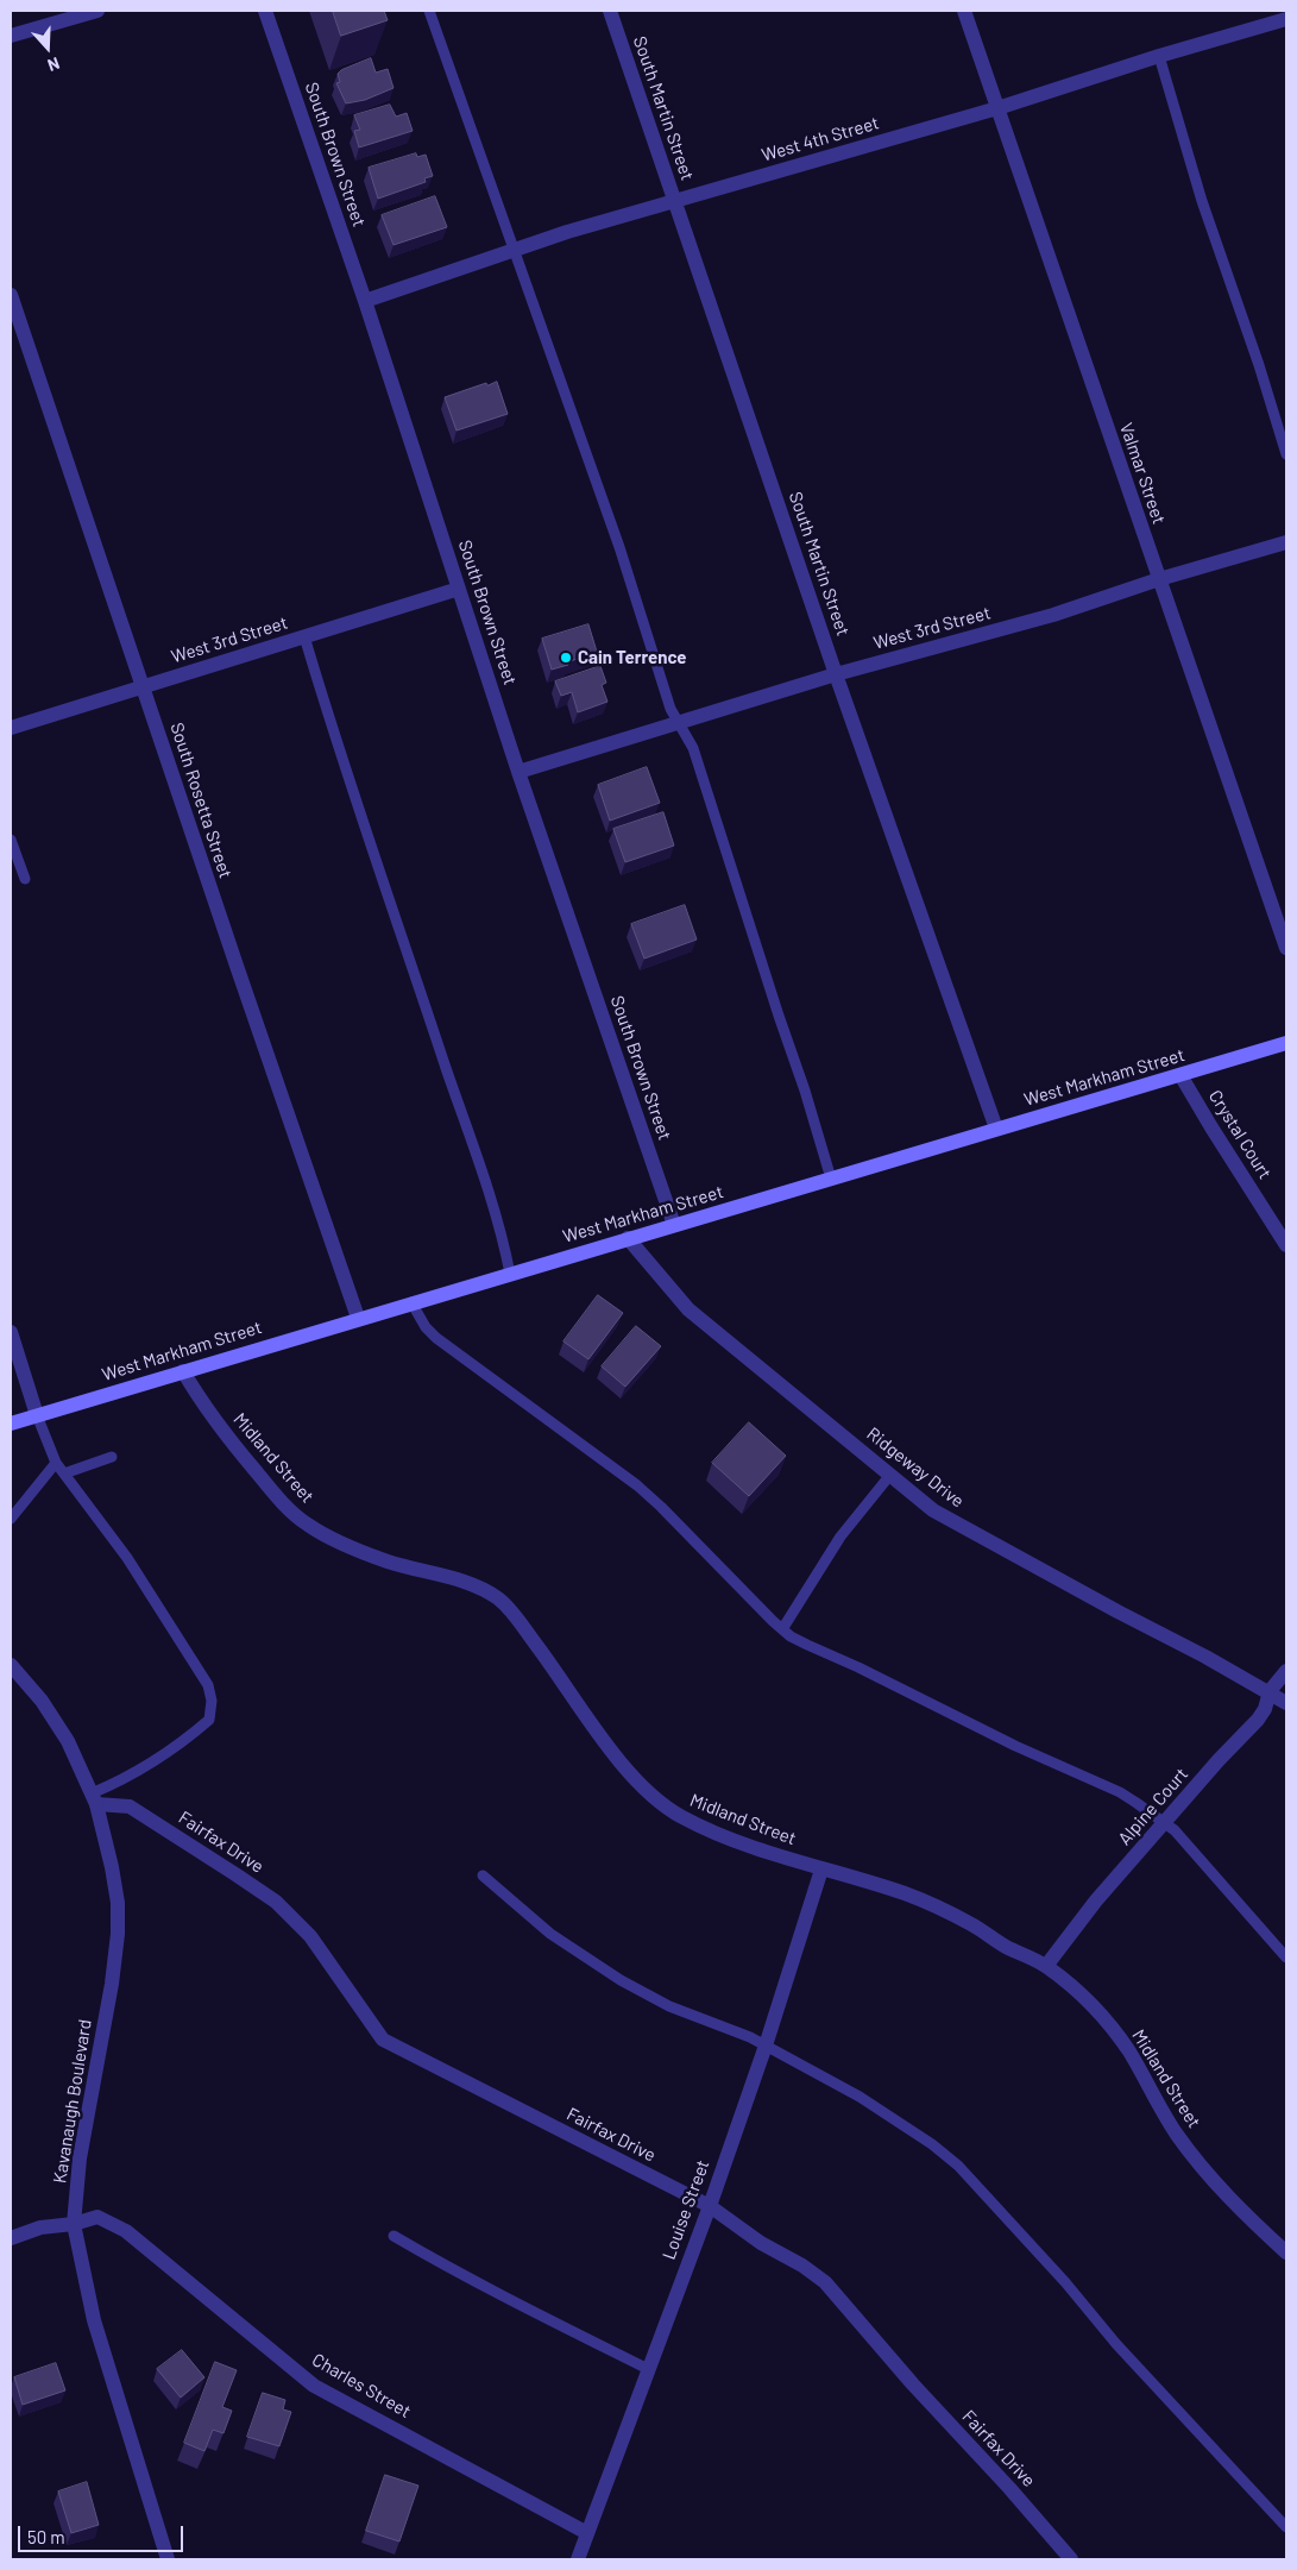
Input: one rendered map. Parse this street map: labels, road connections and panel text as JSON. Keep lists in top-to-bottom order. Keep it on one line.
{"streets":{"main road":["West Markham Street"],"street":["South Martin Street","West 4th Street","South Brown Street","Valmar Street","West 3rd Street","South Rosetta Street","Crystal Court","Midland Street","Ridgeway Drive","Alpine Court","Fairfax Drive","Kavanaugh Boulevard","Louise Street","Charles Street"]},"crossings":[["South Martin Street","West 4th Street"],["South Martin Street","West 3rd Street"],["South Martin Street","West Markham Street"],["West 4th Street","South Brown Street"],["West 4th Street","Valmar Street"],["South Brown Street","West 3rd Street"],["South Brown Street","West Markham Street"],["Valmar Street","West 3rd Street"],["West 3rd Street","South Rosetta Street"],["South Rosetta Street","West Markham Street"],["West Markham Street","Crystal Court"],["West Markham Street","Midland Street"],["West Markham Street","Ridgeway Drive"],["Midland Street","Alpine Court"],["Midland Street","Louise Street"],["Ridgeway Drive","Alpine Court"],["Fairfax Drive","Kavanaugh Boulevard"],["Fairfax Drive","Louise Street"],["Kavanaugh Boulevard","Charles Street"],["Louise Street","Charles Street"]],"places":["Cain Terrence"],"scale_bar":"50 m","north":"bottom"}
